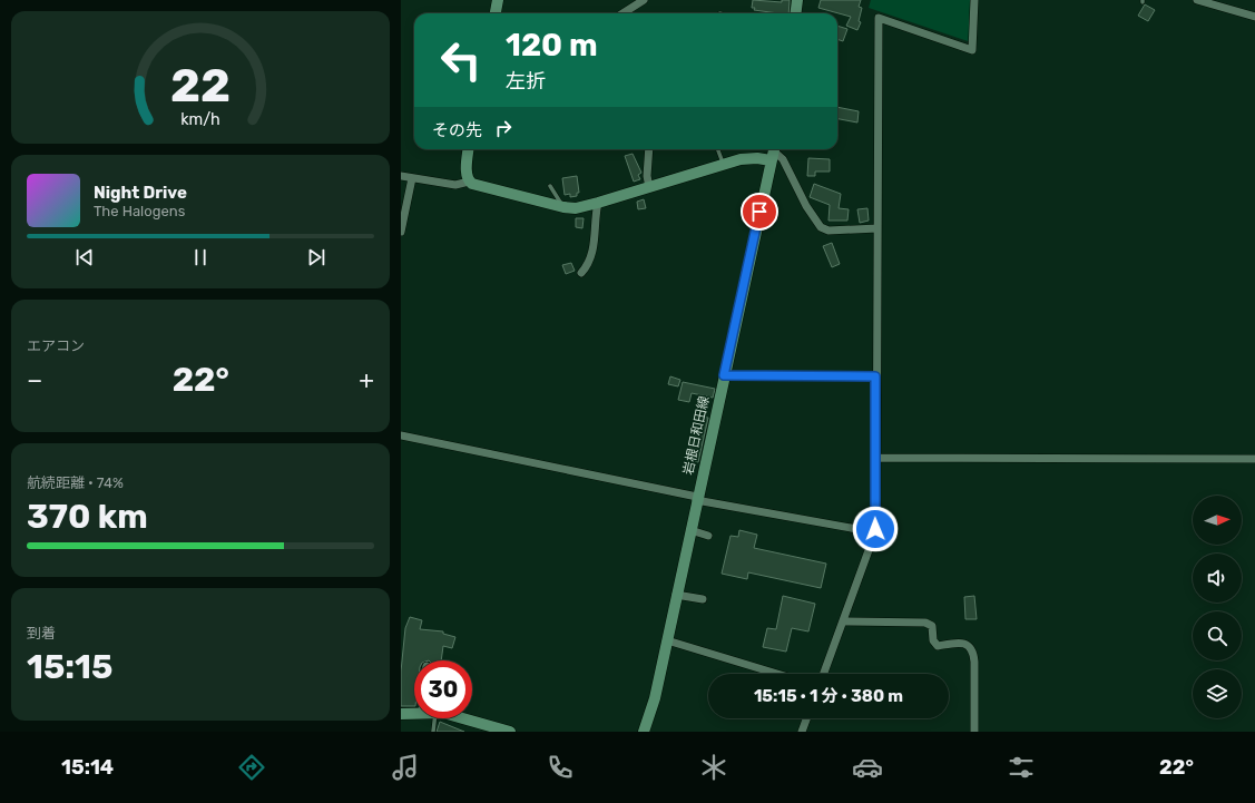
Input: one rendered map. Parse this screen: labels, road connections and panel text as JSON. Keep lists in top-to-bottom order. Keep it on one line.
{"streets":{"main road":["岩根日和田線"]},"north":"right","page":{"turn":["120 m","左折"],"then":"その先","song":["Night Drive","The Halogens"],"tile":["エアコン",["航続距離 · 74%","370 km"],["到着","15:15"]],"heat":["−","22°","+"],"limit":"30","trip":"15:15 · 1 分 · 380 m","tabs":["15:14","22°"],"gauge":["22","km/h"]}}
